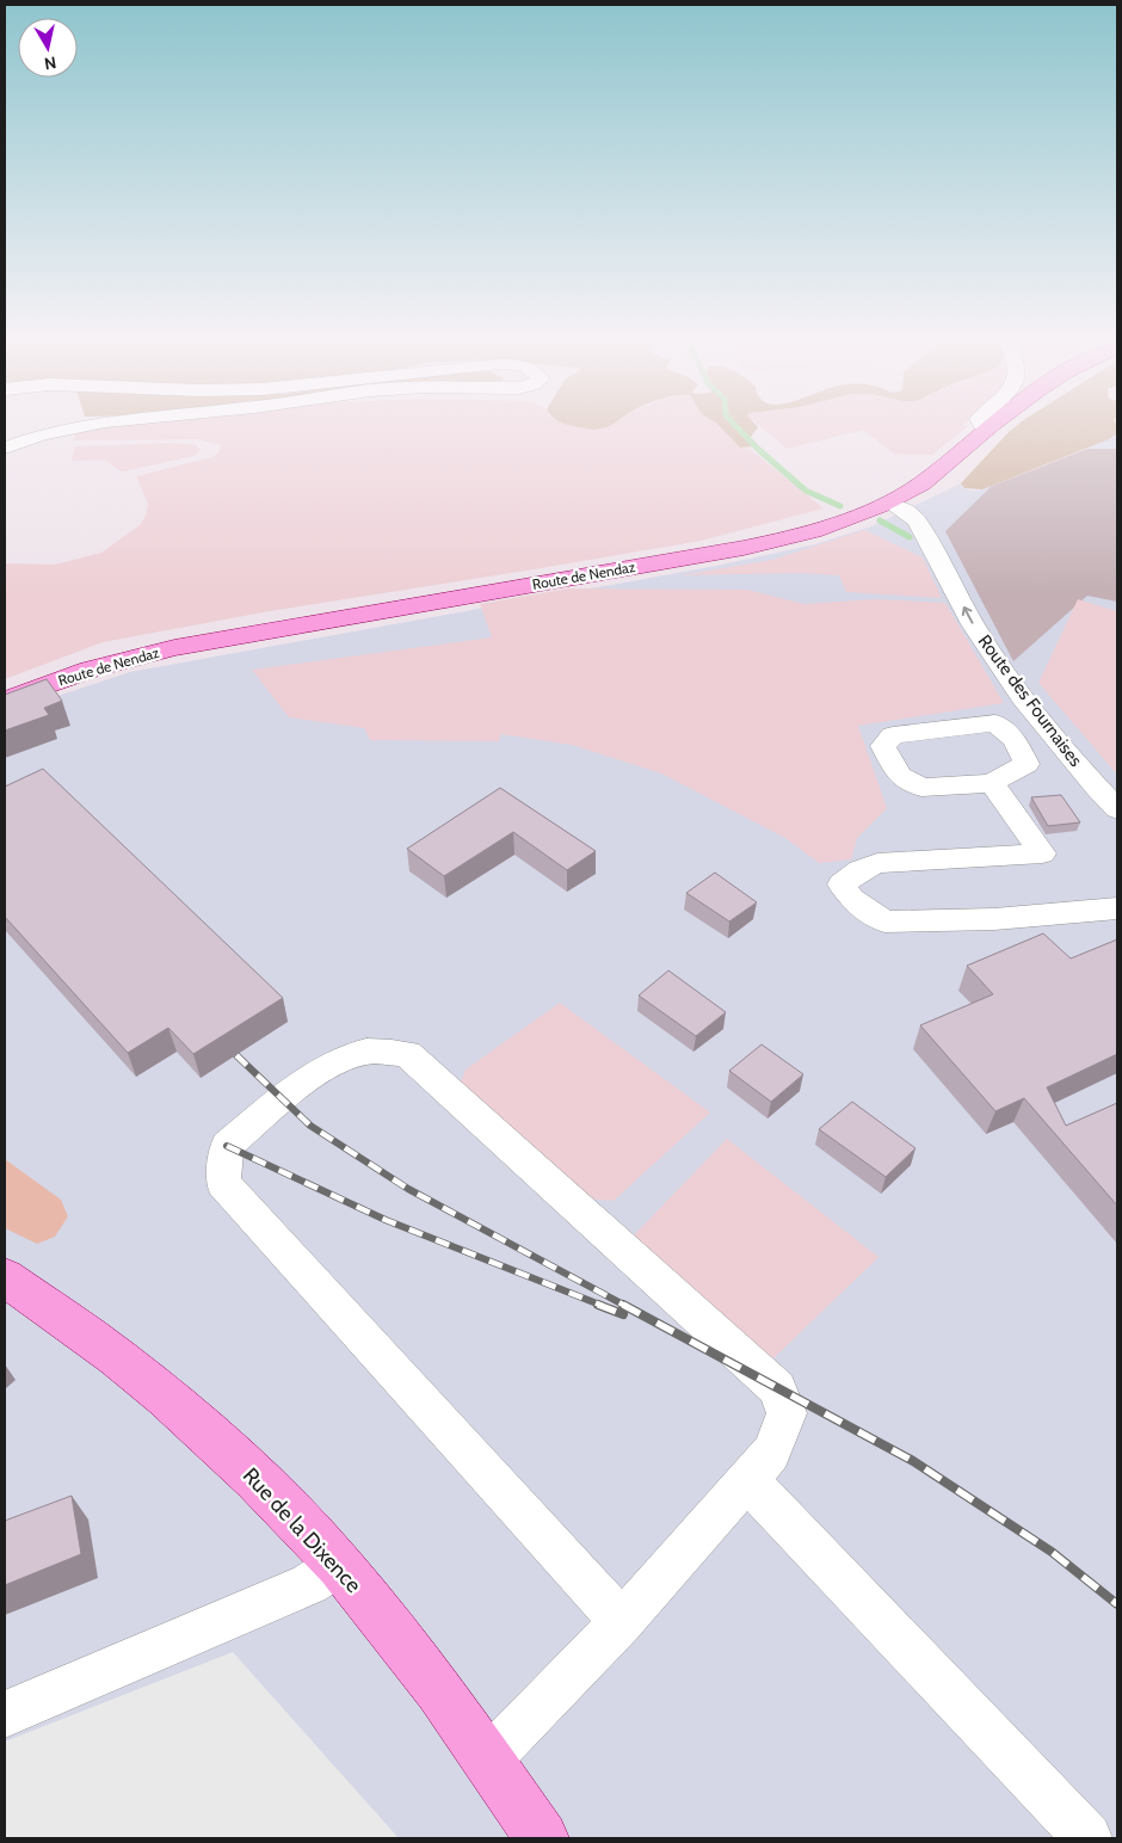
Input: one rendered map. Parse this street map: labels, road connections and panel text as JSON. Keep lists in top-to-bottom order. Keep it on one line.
{"streets":{"main road":["Route de Nendaz","Rue de la Dixence"],"street":["Route des Fournaises"]},"crossings":[["Route de Nendaz","Route des Fournaises"]],"one_way":["Route des Fournaises"],"north":"bottom"}
